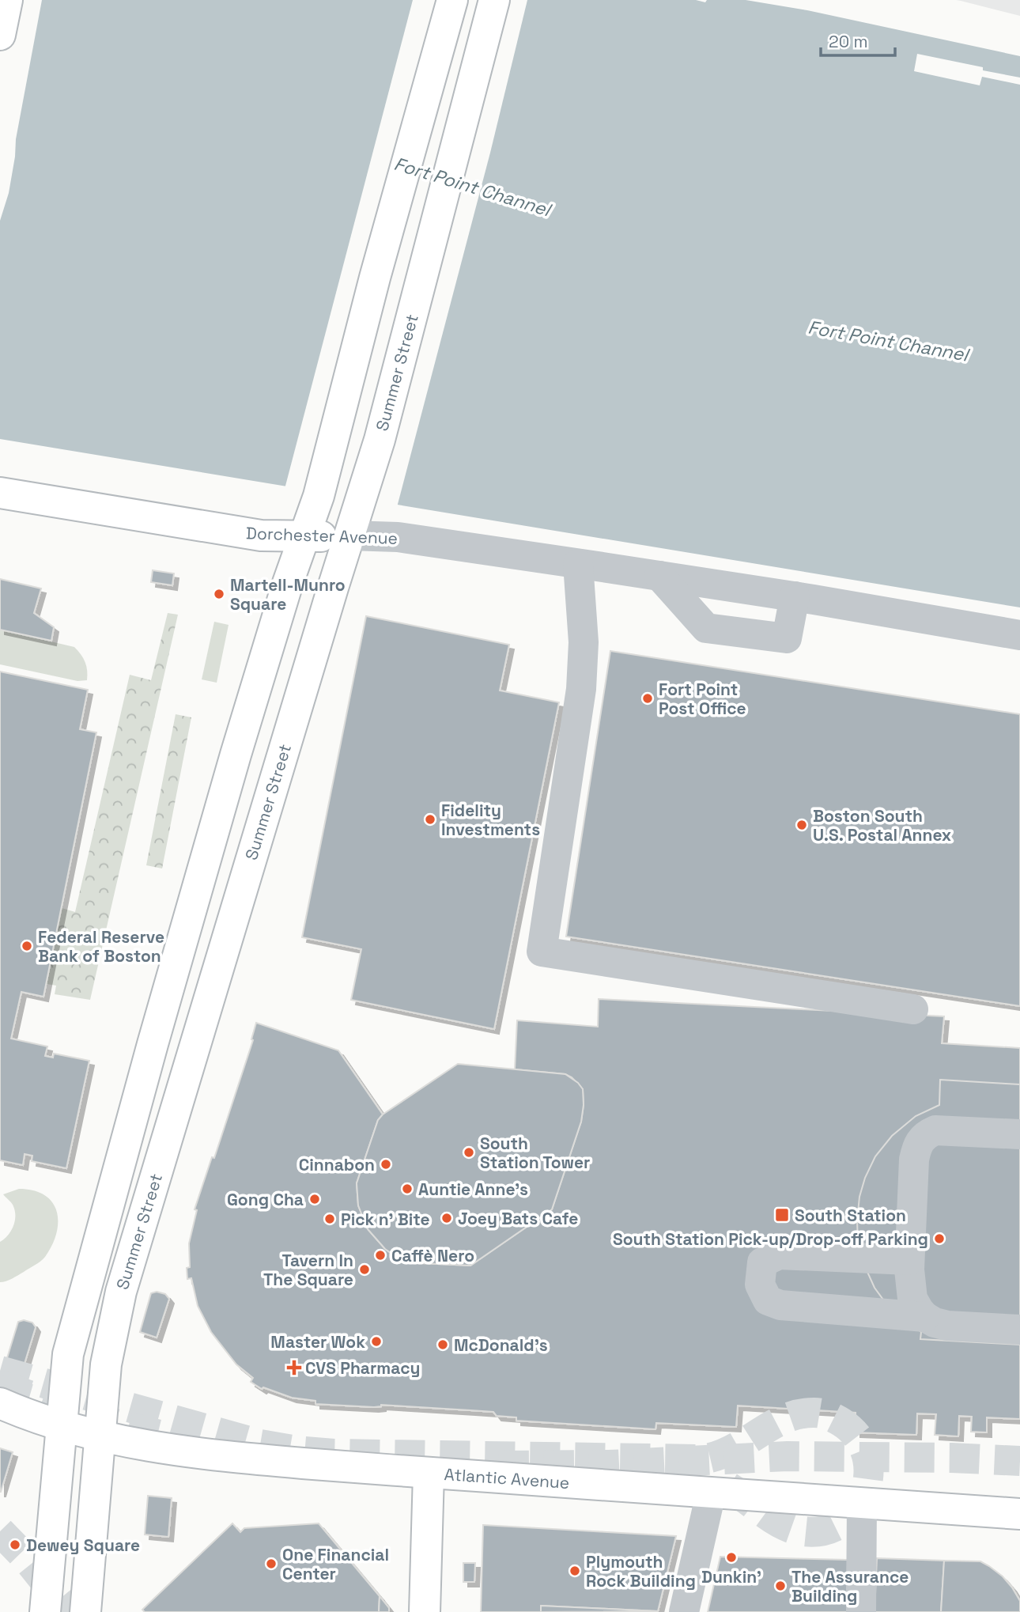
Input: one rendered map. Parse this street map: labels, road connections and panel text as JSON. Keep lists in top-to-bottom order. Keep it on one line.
{"streets":{"main road":["Summer Street","Dorchester Avenue","Atlantic Avenue"]},"crossings":[["Summer Street","Dorchester Avenue"],["Summer Street","Atlantic Avenue"]],"water":["Fort Point Channel"],"places":{"other":["Martell-Munro Square","Fort Point Post Office","Fidelity Investments","Boston South U.S. Postal Annex","Federal Reserve Bank of Boston","South Station Tower","Cinnabon","Auntie Anne's","Gong Cha","Joey Bats Cafe","Pick n’ Bite","South Station Pick-up/Drop-off Parking","Caffè Nero","Tavern In The Square","Master Wok","McDonald's","Dewey Square","Dunkin'","One Financial Center","Plymouth Rock Building","The Assurance Building"],"transit":["South Station"],"health":["CVS Pharmacy"]},"scale_bar":"20 m"}
